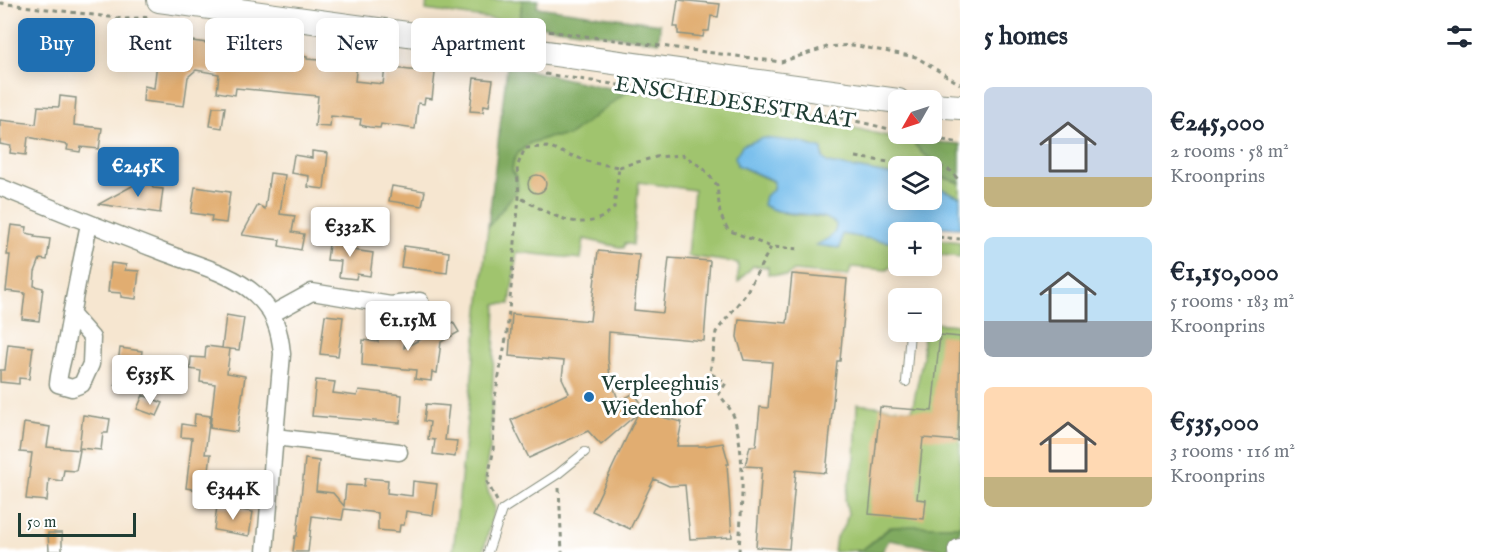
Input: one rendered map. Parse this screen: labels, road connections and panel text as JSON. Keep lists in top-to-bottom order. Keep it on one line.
{"streets":{"main road":["ENSCHEDESESTRAAT"]},"places":["Verpleeghuis Wiedenhof"],"scale_bar":"50 m","north":"bottom left","page":{"heading":"5 homes","chip":["Buy","Rent","Filters","New","Apartment"],"list":[{"name":"€245,000","note":"2 rooms · 58 m² · Kroonprins"},{"name":"€1,150,000","note":"5 rooms · 183 m² · Kroonprins"},{"name":"€535,000","note":"3 rooms · 116 m² · Kroonprins"}],"map_buttons":["+","−"],"price":["€245K","€332K","€1.15M","€535K","€344K"],"scale":"50 m"}}
